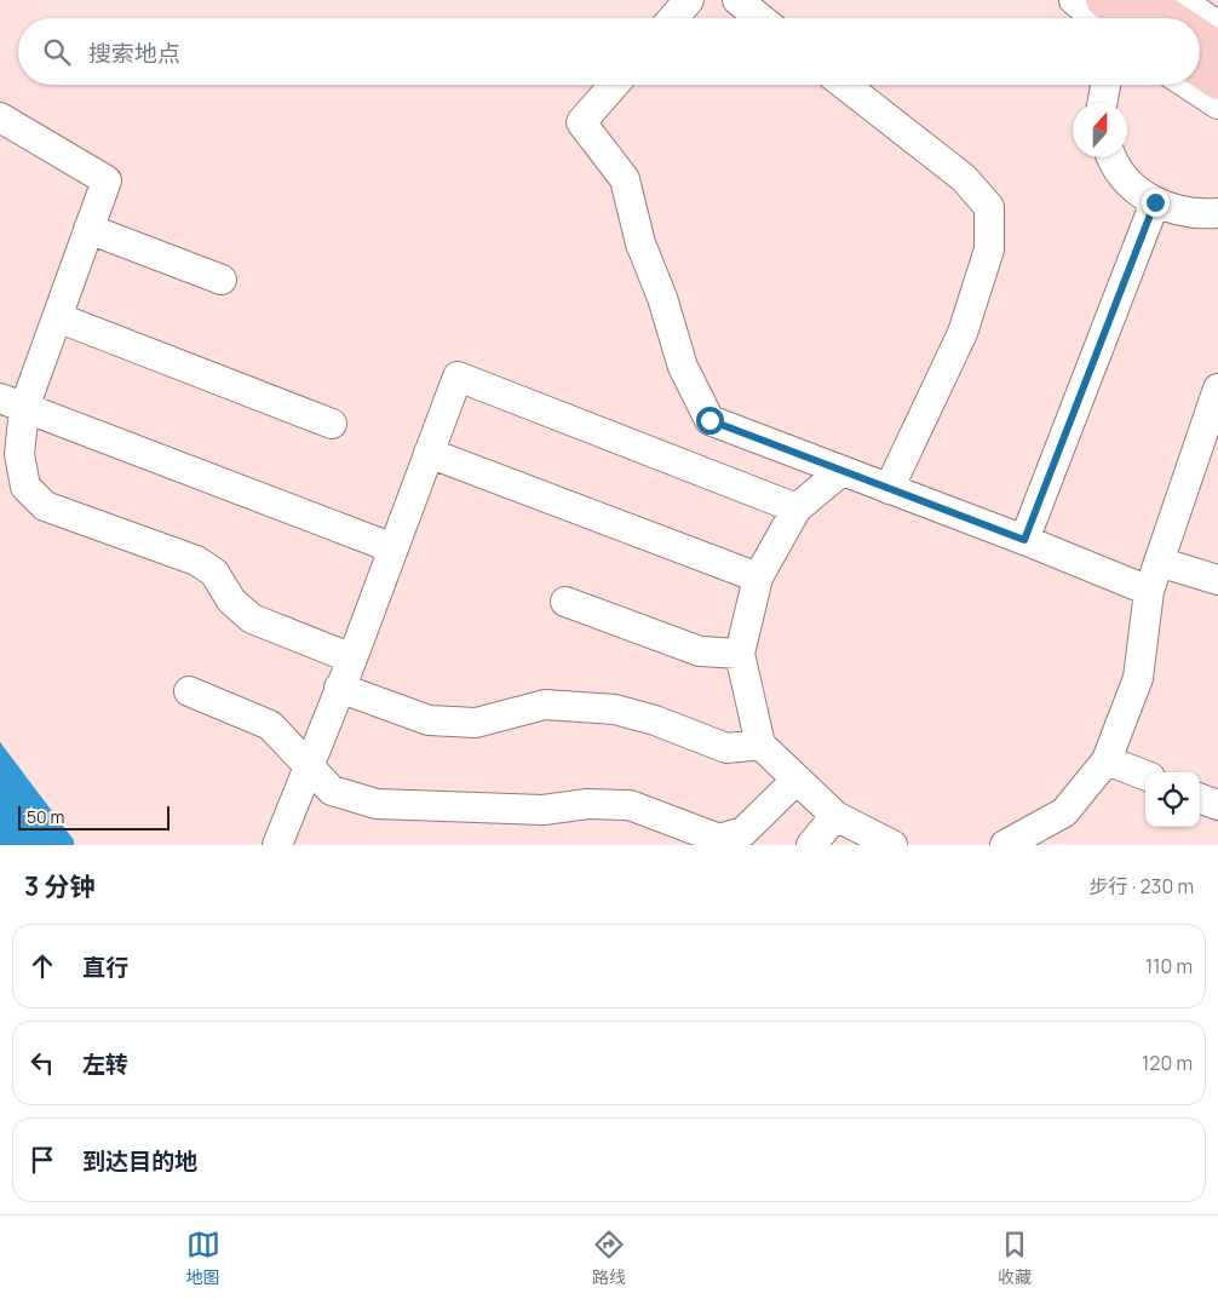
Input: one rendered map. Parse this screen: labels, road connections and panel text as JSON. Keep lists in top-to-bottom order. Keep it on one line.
{"scale_bar":"50 m","north":"top","page":{"search":"搜索地点","scale":"50 m","heading":["3 分钟","步行 · 230 m"],"list":[["直行","110 m"],["左转","120 m"],"到达目的地"],"nav":["地图","路线","收藏"]}}
